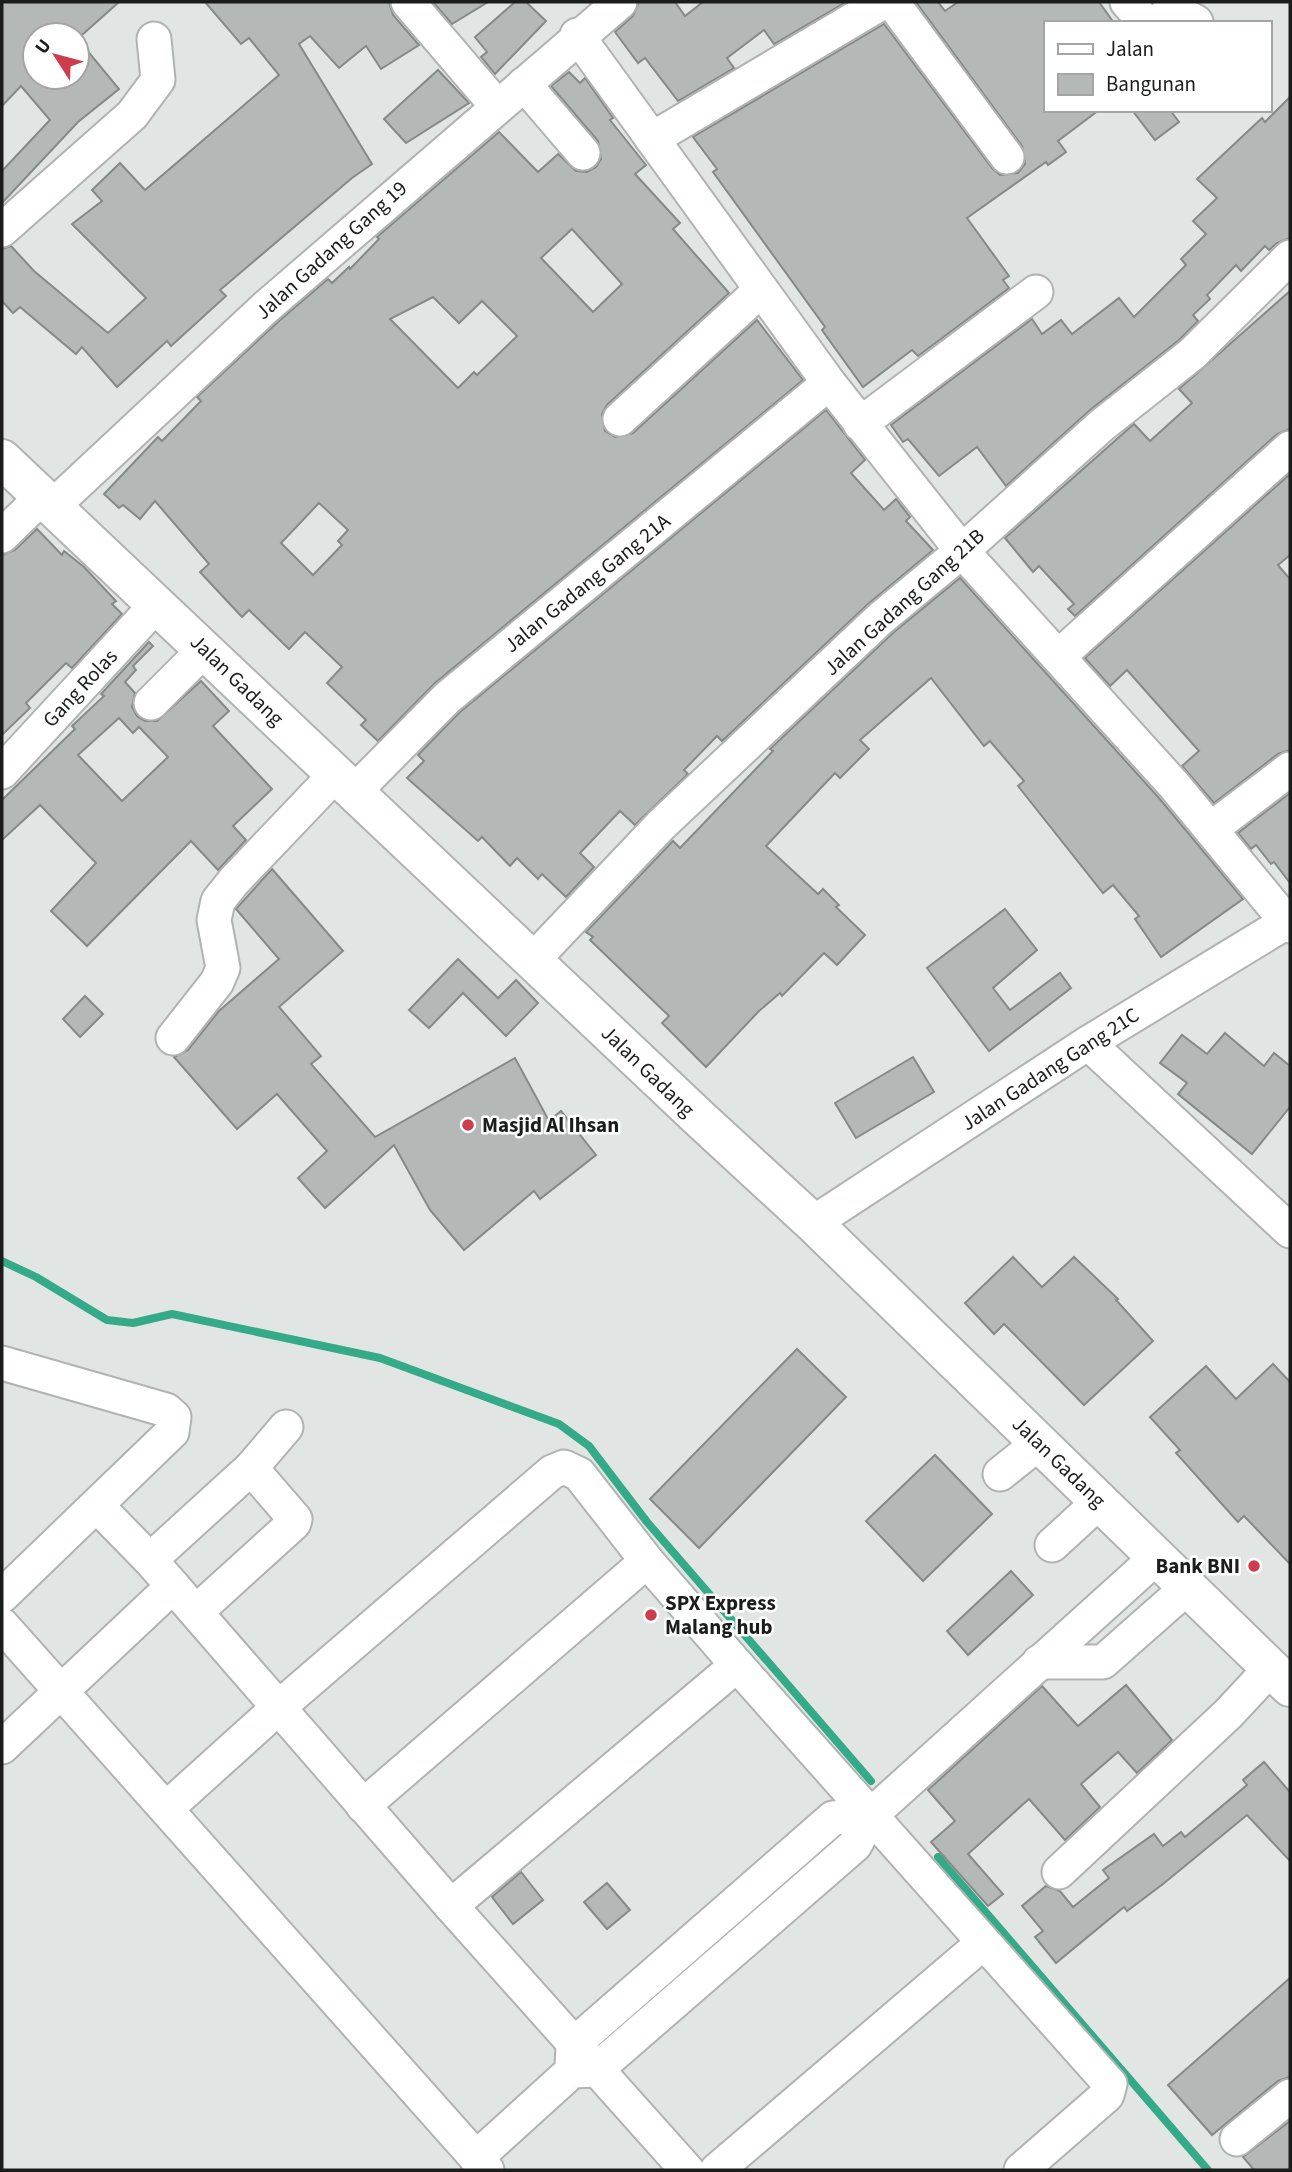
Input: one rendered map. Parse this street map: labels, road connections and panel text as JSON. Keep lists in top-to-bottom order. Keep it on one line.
{"streets":{"highway":["Jalan Gadang"],"street":["Jalan Gadang Gang 19","Jalan Gadang Gang 21A","Jalan Gadang Gang 21B","Gang Rolas","Jalan Gadang Gang 21C"]},"crossings":[["Jalan Gadang Gang 19","Jalan Gadang"],["Jalan Gadang Gang 21A","Jalan Gadang"],["Jalan Gadang Gang 21B","Jalan Gadang"],["Jalan Gadang","Gang Rolas"],["Jalan Gadang","Jalan Gadang Gang 21C"]],"places":["Masjid Al Ihsan","Bank BNI","SPX Express Malang hub"],"legend":["Jalan","Bangunan"],"north":"top left"}
